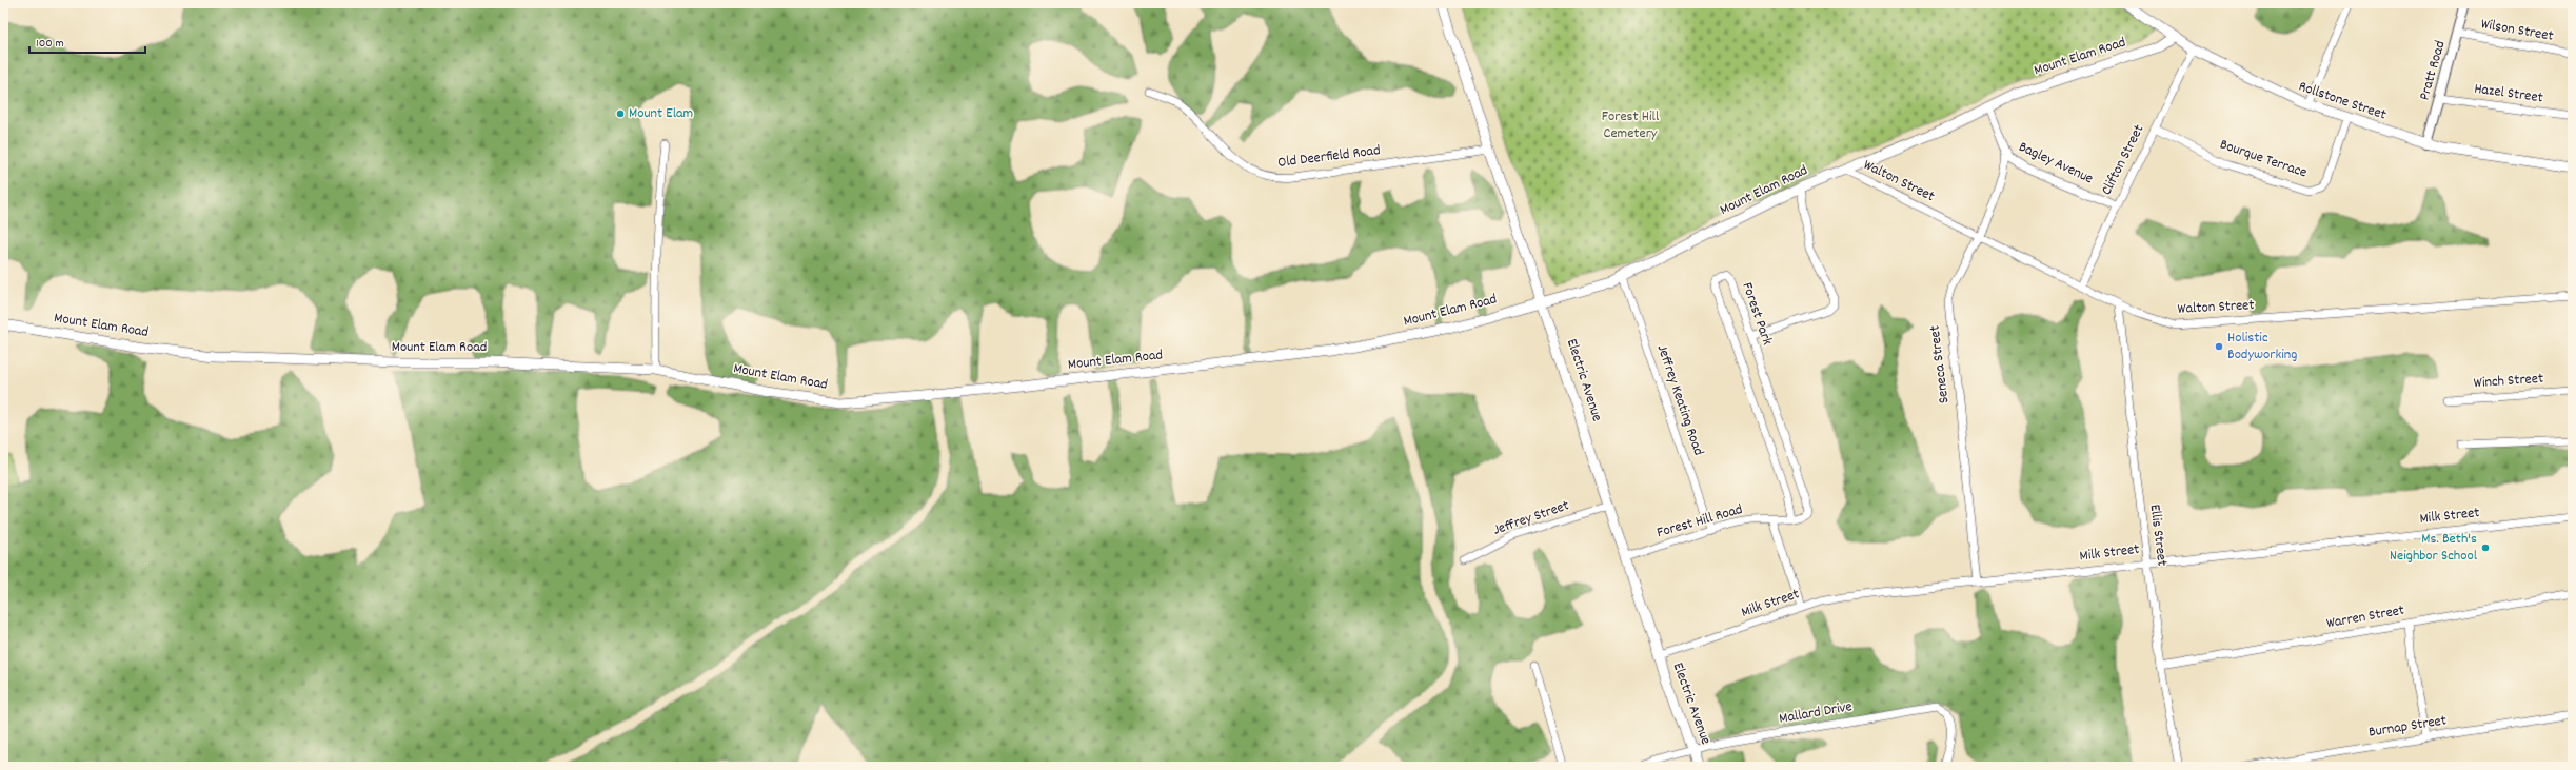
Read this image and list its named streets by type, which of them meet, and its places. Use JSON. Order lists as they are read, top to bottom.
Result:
{
  "streets": {
    "main road": ["Mount Elam Road", "Rollstone Street", "Electric Avenue"],
    "street": [
      "Wilson Street",
      "Pratt Road",
      "Hazel Street",
      "Old Deerfield Road",
      "Bourque Terrace",
      "Clifton Street",
      "Bagley Avenue",
      "Walton Street",
      "Forest Park",
      "Seneca Street",
      "Winch Street",
      "Jeffrey Keating Road",
      "Milk Street",
      "Jeffrey Street",
      "Forest Hill Road",
      "Ellis Street",
      "Warren Street",
      "Mallard Drive",
      "Burnap Street"
    ]
  },
  "crossings": [
    ["Wilson Street", "Pratt Road"],
    ["Mount Elam Road", "Rollstone Street"],
    ["Mount Elam Road", "Bagley Avenue"],
    ["Mount Elam Road", "Walton Street"],
    ["Mount Elam Road", "Electric Avenue"],
    ["Mount Elam Road", "Jeffrey Keating Road"],
    ["Pratt Road", "Hazel Street"],
    ["Pratt Road", "Rollstone Street"],
    ["Rollstone Street", "Bourque Terrace"],
    ["Rollstone Street", "Clifton Street"],
    ["Old Deerfield Road", "Electric Avenue"],
    ["Bourque Terrace", "Clifton Street"],
    ["Clifton Street", "Bagley Avenue"],
    ["Clifton Street", "Walton Street"],
    ["Bagley Avenue", "Seneca Street"],
    ["Walton Street", "Seneca Street"],
    ["Walton Street", "Ellis Street"],
    ["Forest Park", "Forest Hill Road"],
    ["Seneca Street", "Milk Street"],
    ["Electric Avenue", "Milk Street"],
    ["Electric Avenue", "Jeffrey Street"],
    ["Electric Avenue", "Forest Hill Road"],
    ["Electric Avenue", "Mallard Drive"],
    ["Jeffrey Keating Road", "Forest Hill Road"],
    ["Milk Street", "Ellis Street"],
    ["Ellis Street", "Warren Street"]
  ],
  "parks": ["Forest Hill Cemetery"],
  "places": ["Mount Elam", "Holistic Bodyworking", "Ms. Beth's Neighbor School"],
  "scale_bar": "100 m"
}
